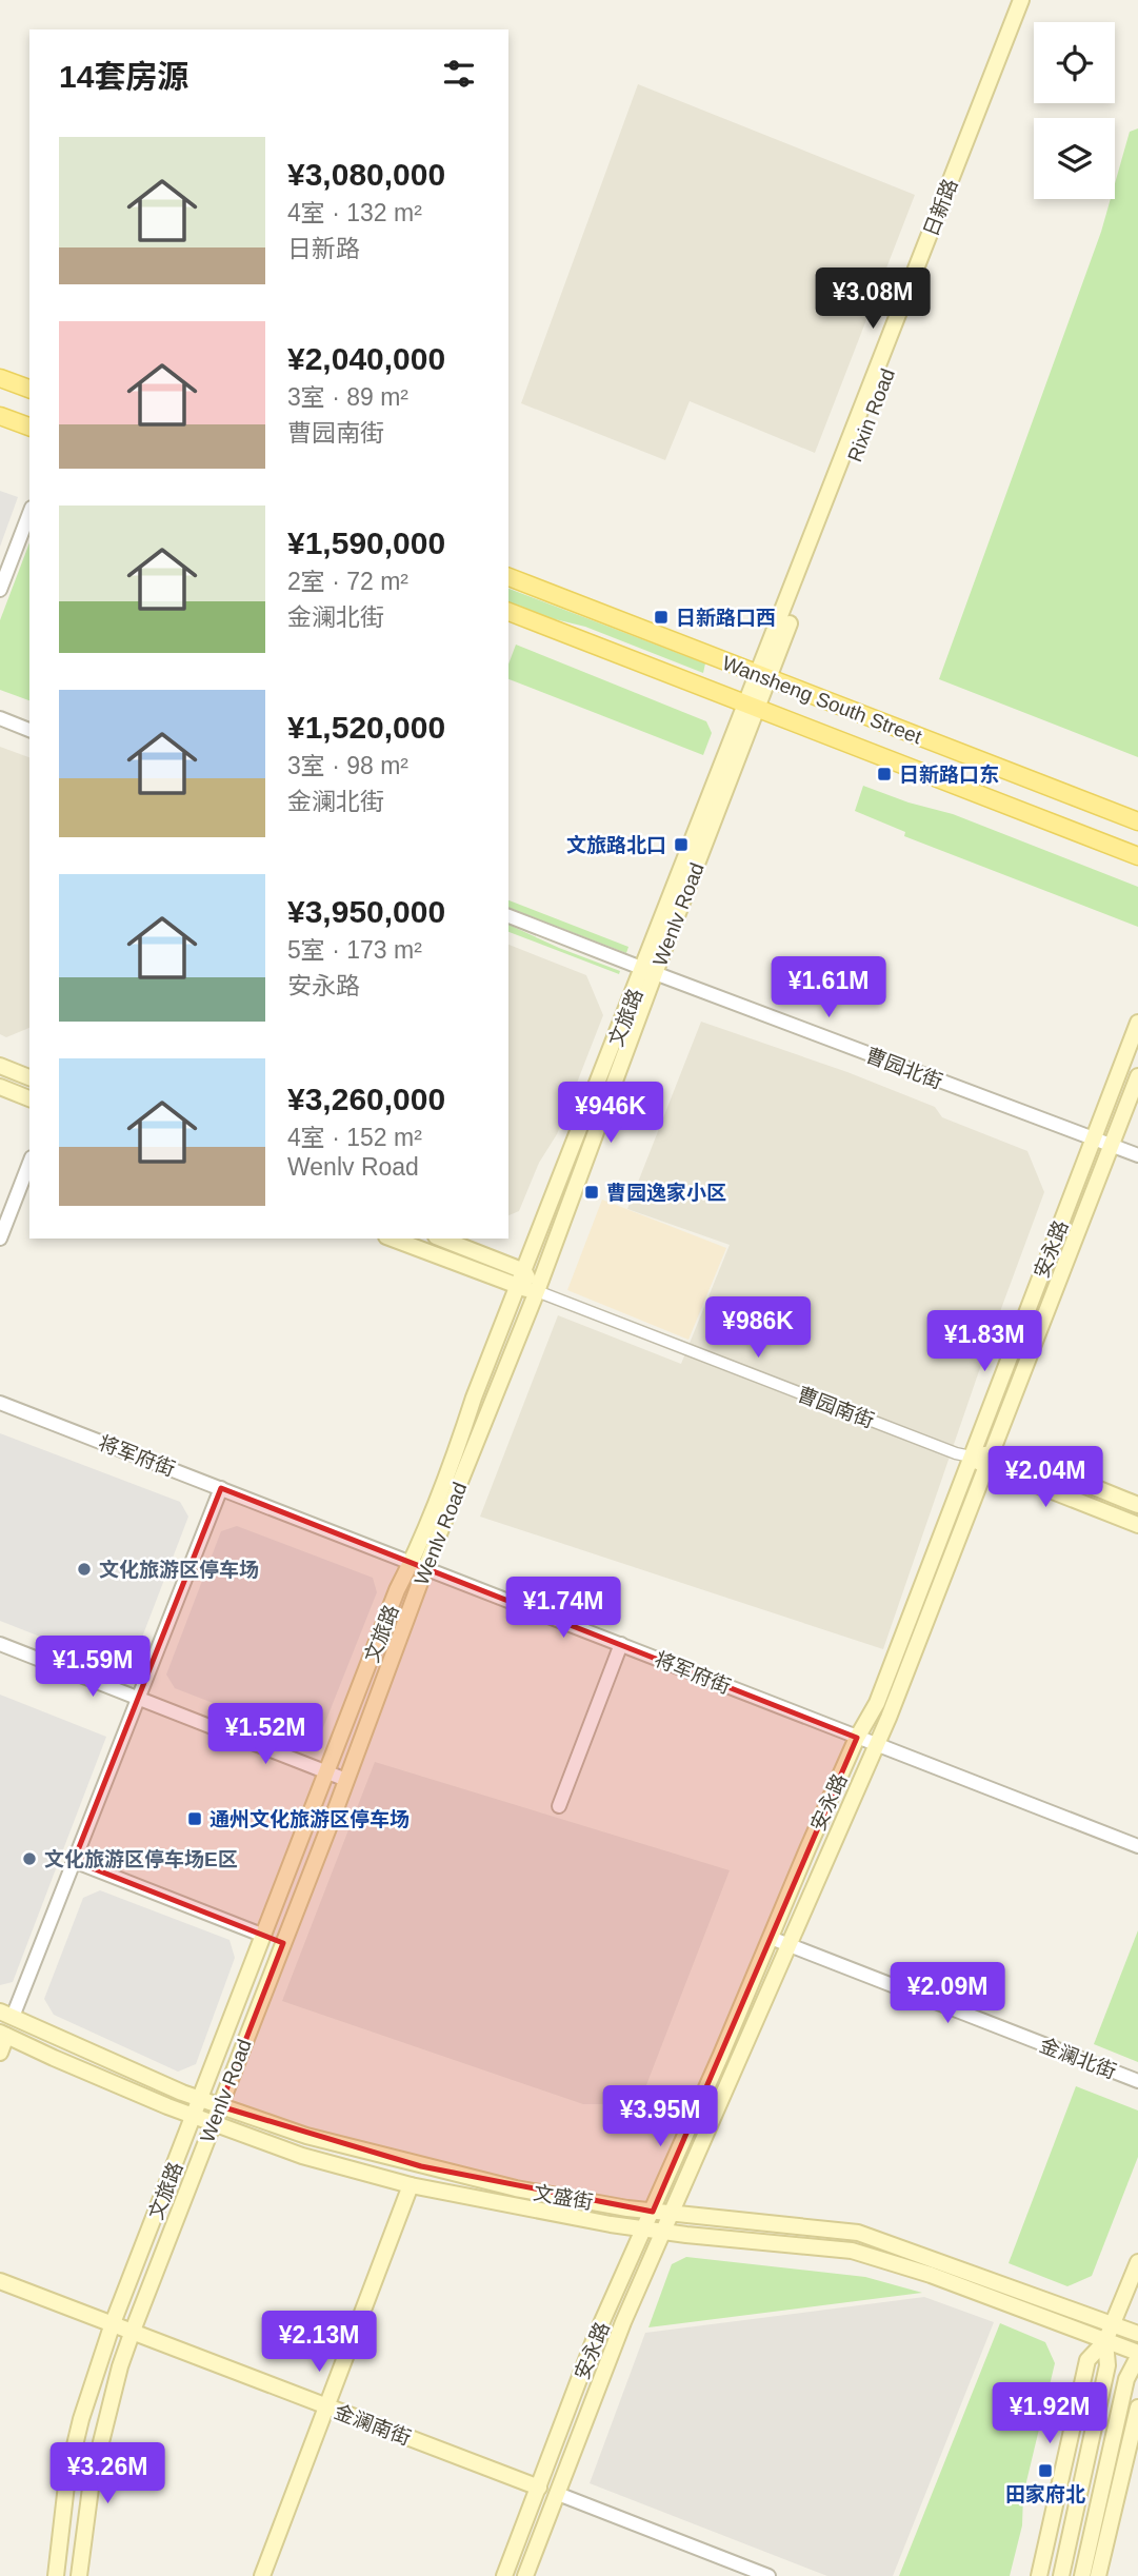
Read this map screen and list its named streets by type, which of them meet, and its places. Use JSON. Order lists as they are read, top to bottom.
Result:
{
  "streets": {
    "main road": [
      "日新路",
      "Rixin Road",
      "Wansheng South Street",
      "Wenlv Road",
      "文旅路",
      "安永路",
      "曹园南街",
      "文盛街",
      "金澜南街"
    ],
    "street": ["曹园北街", "将军府街", "金澜北街"]
  },
  "crossings": [
    ["日新路", "Rixin Road"],
    ["日新路", "Wansheng South Street"],
    ["Rixin Road", "Wansheng South Street"],
    ["Rixin Road", "Wenlv Road"],
    ["Wansheng South Street", "Wenlv Road"],
    ["Wenlv Road", "文旅路"],
    ["Wenlv Road", "曹园北街"],
    ["Wenlv Road", "曹园南街"],
    ["Wenlv Road", "将军府街"],
    ["Wenlv Road", "文盛街"],
    ["Wenlv Road", "金澜南街"],
    ["文旅路", "曹园北街"],
    ["文旅路", "曹园南街"],
    ["文旅路", "将军府街"],
    ["文旅路", "文盛街"],
    ["文旅路", "金澜南街"],
    ["曹园北街", "安永路"],
    ["安永路", "曹园南街"],
    ["安永路", "将军府街"],
    ["安永路", "金澜北街"],
    ["安永路", "文盛街"],
    ["安永路", "金澜南街"]
  ],
  "places": {
    "transit": [
      "日新路口西",
      "日新路口东",
      "文旅路北口",
      "曹园逸家小区",
      "通州文化旅游区停车场",
      "田家府北"
    ],
    "other": ["文化旅游区停车场", "文化旅游区停车场E区"]
  },
  "page": {
    "heading": "14套房源",
    "list": [
      {
        "name": "¥3,080,000",
        "note": "4室 · 132 m² · 日新路"
      },
      {
        "name": "¥2,040,000",
        "note": "3室 · 89 m² · 曹园南街"
      },
      {
        "name": "¥1,590,000",
        "note": "2室 · 72 m² · 金澜北街"
      },
      {
        "name": "¥1,520,000",
        "note": "3室 · 98 m² · 金澜北街"
      },
      {
        "name": "¥3,950,000",
        "note": "5室 · 173 m² · 安永路"
      },
      {
        "name": "¥3,260,000",
        "note": "4室 · 152 m² · Wenlv Road"
      }
    ],
    "price": [
      "¥3.08M",
      "¥1.61M",
      "¥946K",
      "¥986K",
      "¥1.83M",
      "¥2.04M",
      "¥1.74M",
      "¥1.59M",
      "¥1.52M",
      "¥2.09M",
      "¥3.95M",
      "¥2.13M",
      "¥1.92M",
      "¥3.26M"
    ]
  }
}
